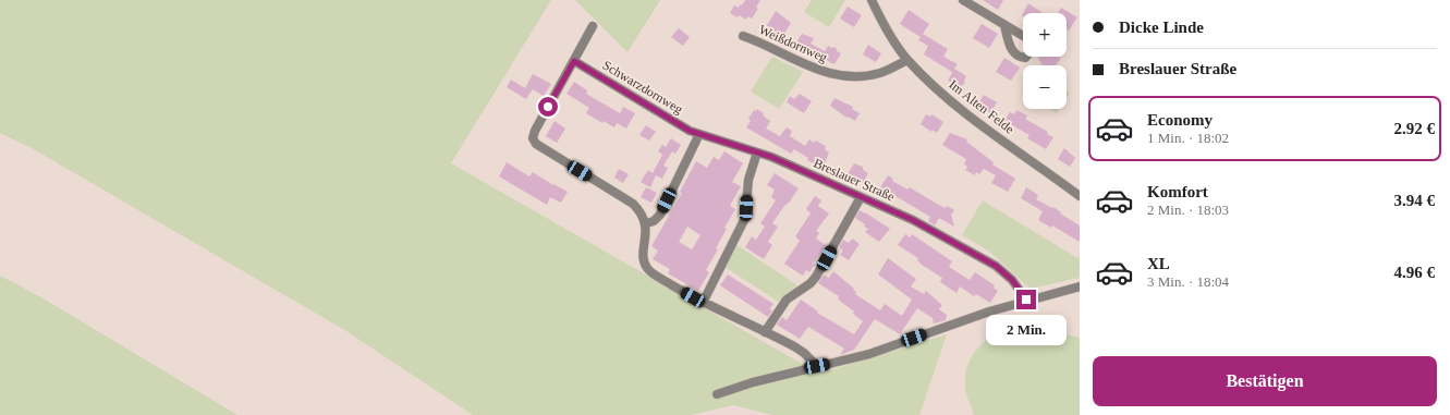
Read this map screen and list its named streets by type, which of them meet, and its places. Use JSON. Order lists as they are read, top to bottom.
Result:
{
  "streets": {
    "street": [
      "Weißdornweg",
      "Schwarzdornweg",
      "Im Alten Felde",
      "Breslauer Straße"
    ]
  },
  "crossings": [
    ["Weißdornweg", "Im Alten Felde"],
    ["Schwarzdornweg", "Breslauer Straße"]
  ],
  "page": {
    "banner": ["Dicke Linde", "Breslauer Straße"],
    "map_buttons": ["+", "−"],
    "list": [
      {
        "name": "Economy",
        "note": "1 Min. · 18:02",
        "value": "2.92 €"
      },
      {
        "name": "Komfort",
        "note": "2 Min. · 18:03",
        "value": "3.94 €"
      },
      {
        "name": "XL",
        "note": "3 Min. · 18:04",
        "value": "4.96 €"
      }
    ],
    "bubble": "2 Min.",
    "buttons": "Bestätigen"
  }
}
